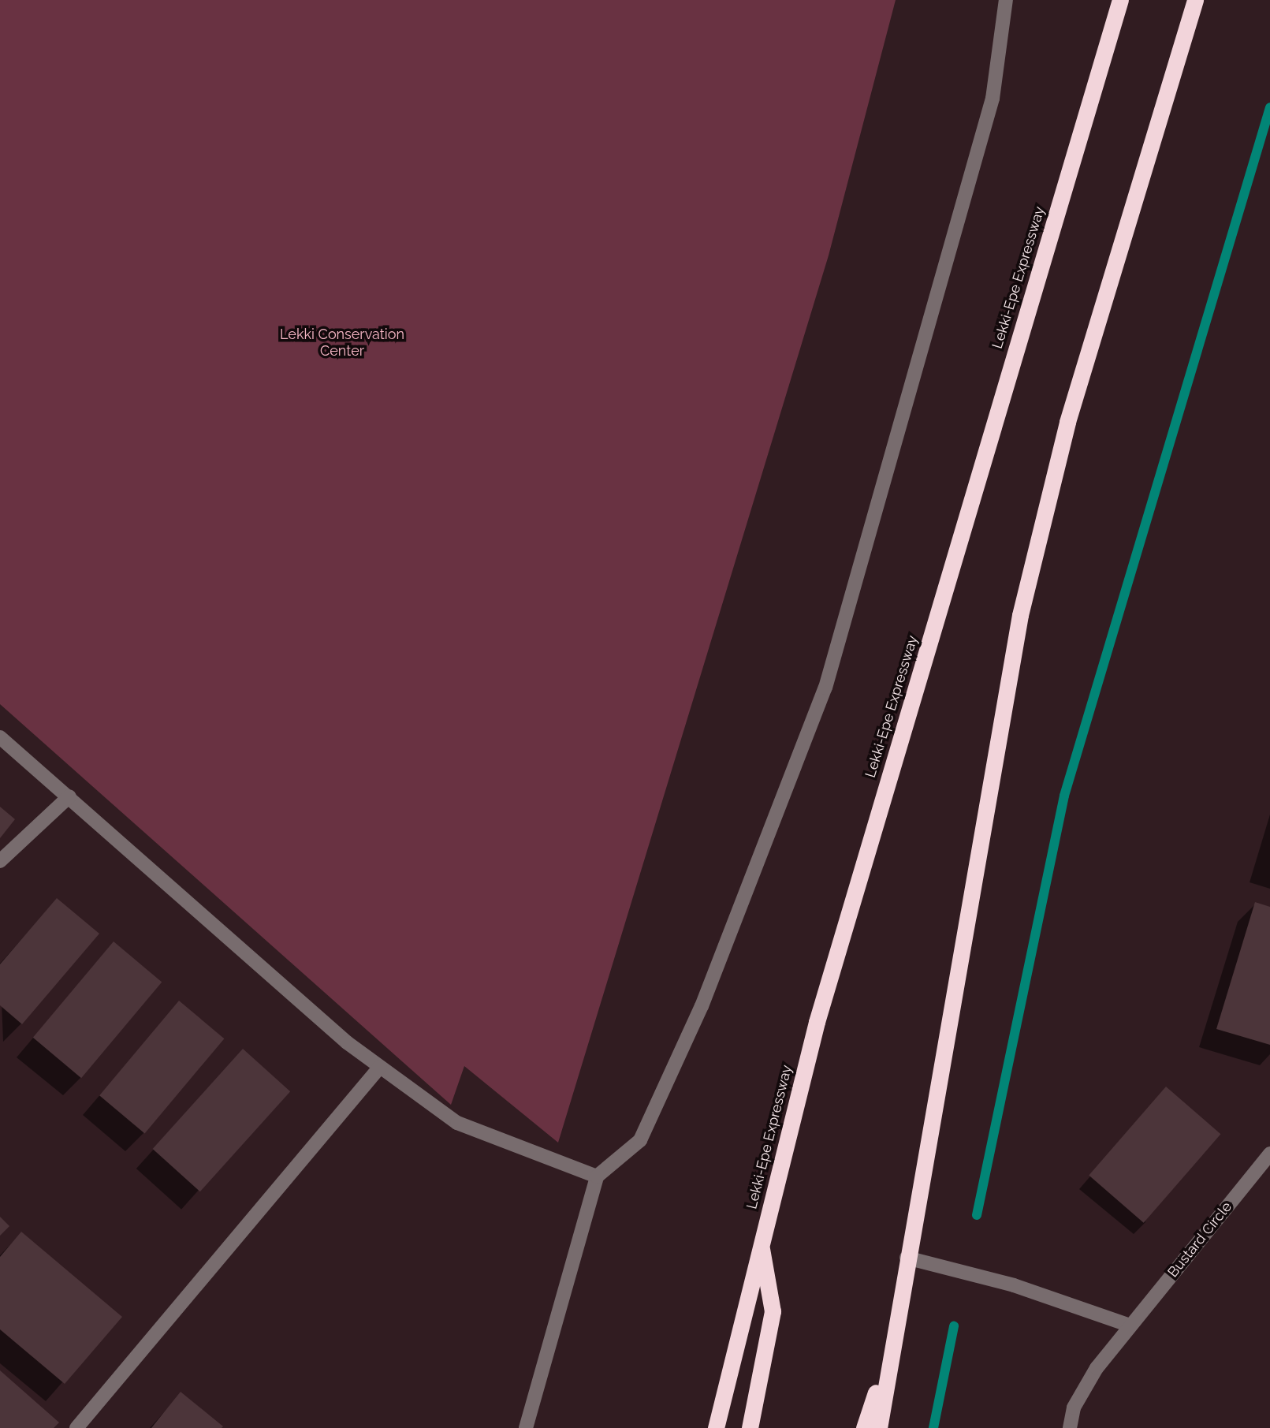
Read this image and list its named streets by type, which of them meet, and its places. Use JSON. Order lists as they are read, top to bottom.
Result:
{
  "streets": {
    "highway": ["Lekki-Epe Expressway"],
    "street": ["Bustard Circle"]
  },
  "parks": ["Lekki Conservation Center"]
}
